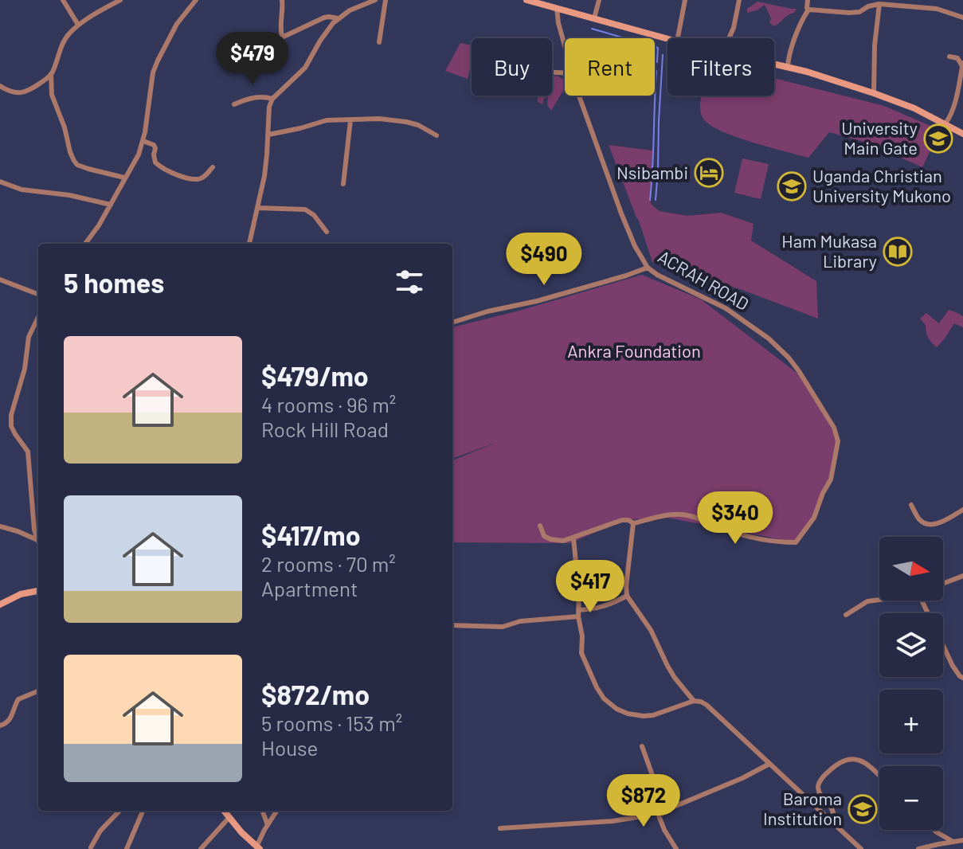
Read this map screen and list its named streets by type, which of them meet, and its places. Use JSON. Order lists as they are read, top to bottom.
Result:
{
  "streets": {
    "street": ["ACRAH ROAD"]
  },
  "parks": ["Ankra Foundation"],
  "places": {
    "school or university": ["University Main Gate", "Uganda Christian University Mukono", "Baroma Institution"],
    "hotel": ["Nsibambi"],
    "library": ["Ham Mukasa Library"]
  },
  "north": "right",
  "page": {
    "price": [
      "$479",
      "$490",
      "$340",
      "$417",
      "$872"
    ],
    "chip": ["Buy", "Rent", "Filters"],
    "heading": "5 homes",
    "list": [
      {
        "name": "$479/mo",
        "note": "4 rooms · 96 m² · Rock Hill Road"
      },
      {
        "name": "$417/mo",
        "note": "2 rooms · 70 m² · Apartment"
      },
      {
        "name": "$872/mo",
        "note": "5 rooms · 153 m² · House"
      }
    ],
    "map_buttons": ["+", "−"]
  }
}
